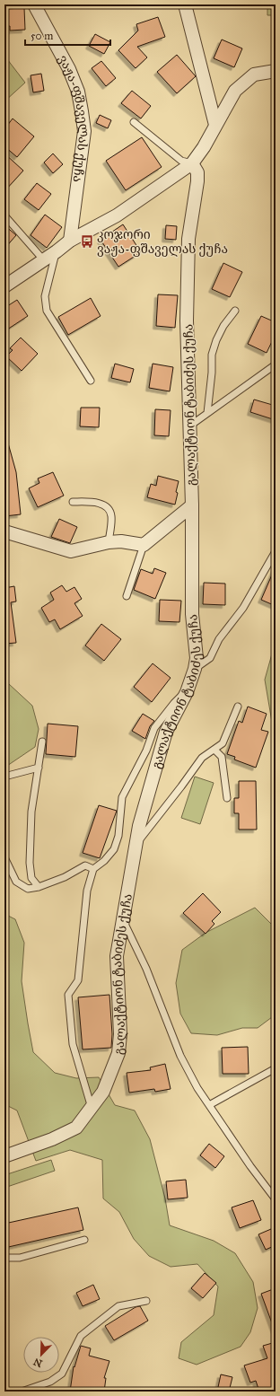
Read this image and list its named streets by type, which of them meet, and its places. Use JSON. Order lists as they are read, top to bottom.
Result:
{
  "streets": {
    "street": ["ვაჟა-ფშაველას ქუჩა", "გალაქტიონ ტაბიძეს ქუჩა"]
  },
  "places": {
    "bus stop": ["კოჯორი ვაჟა-ფშაველას ქუჩა"]
  },
  "scale_bar": "50 m",
  "north": "bottom left"
}
